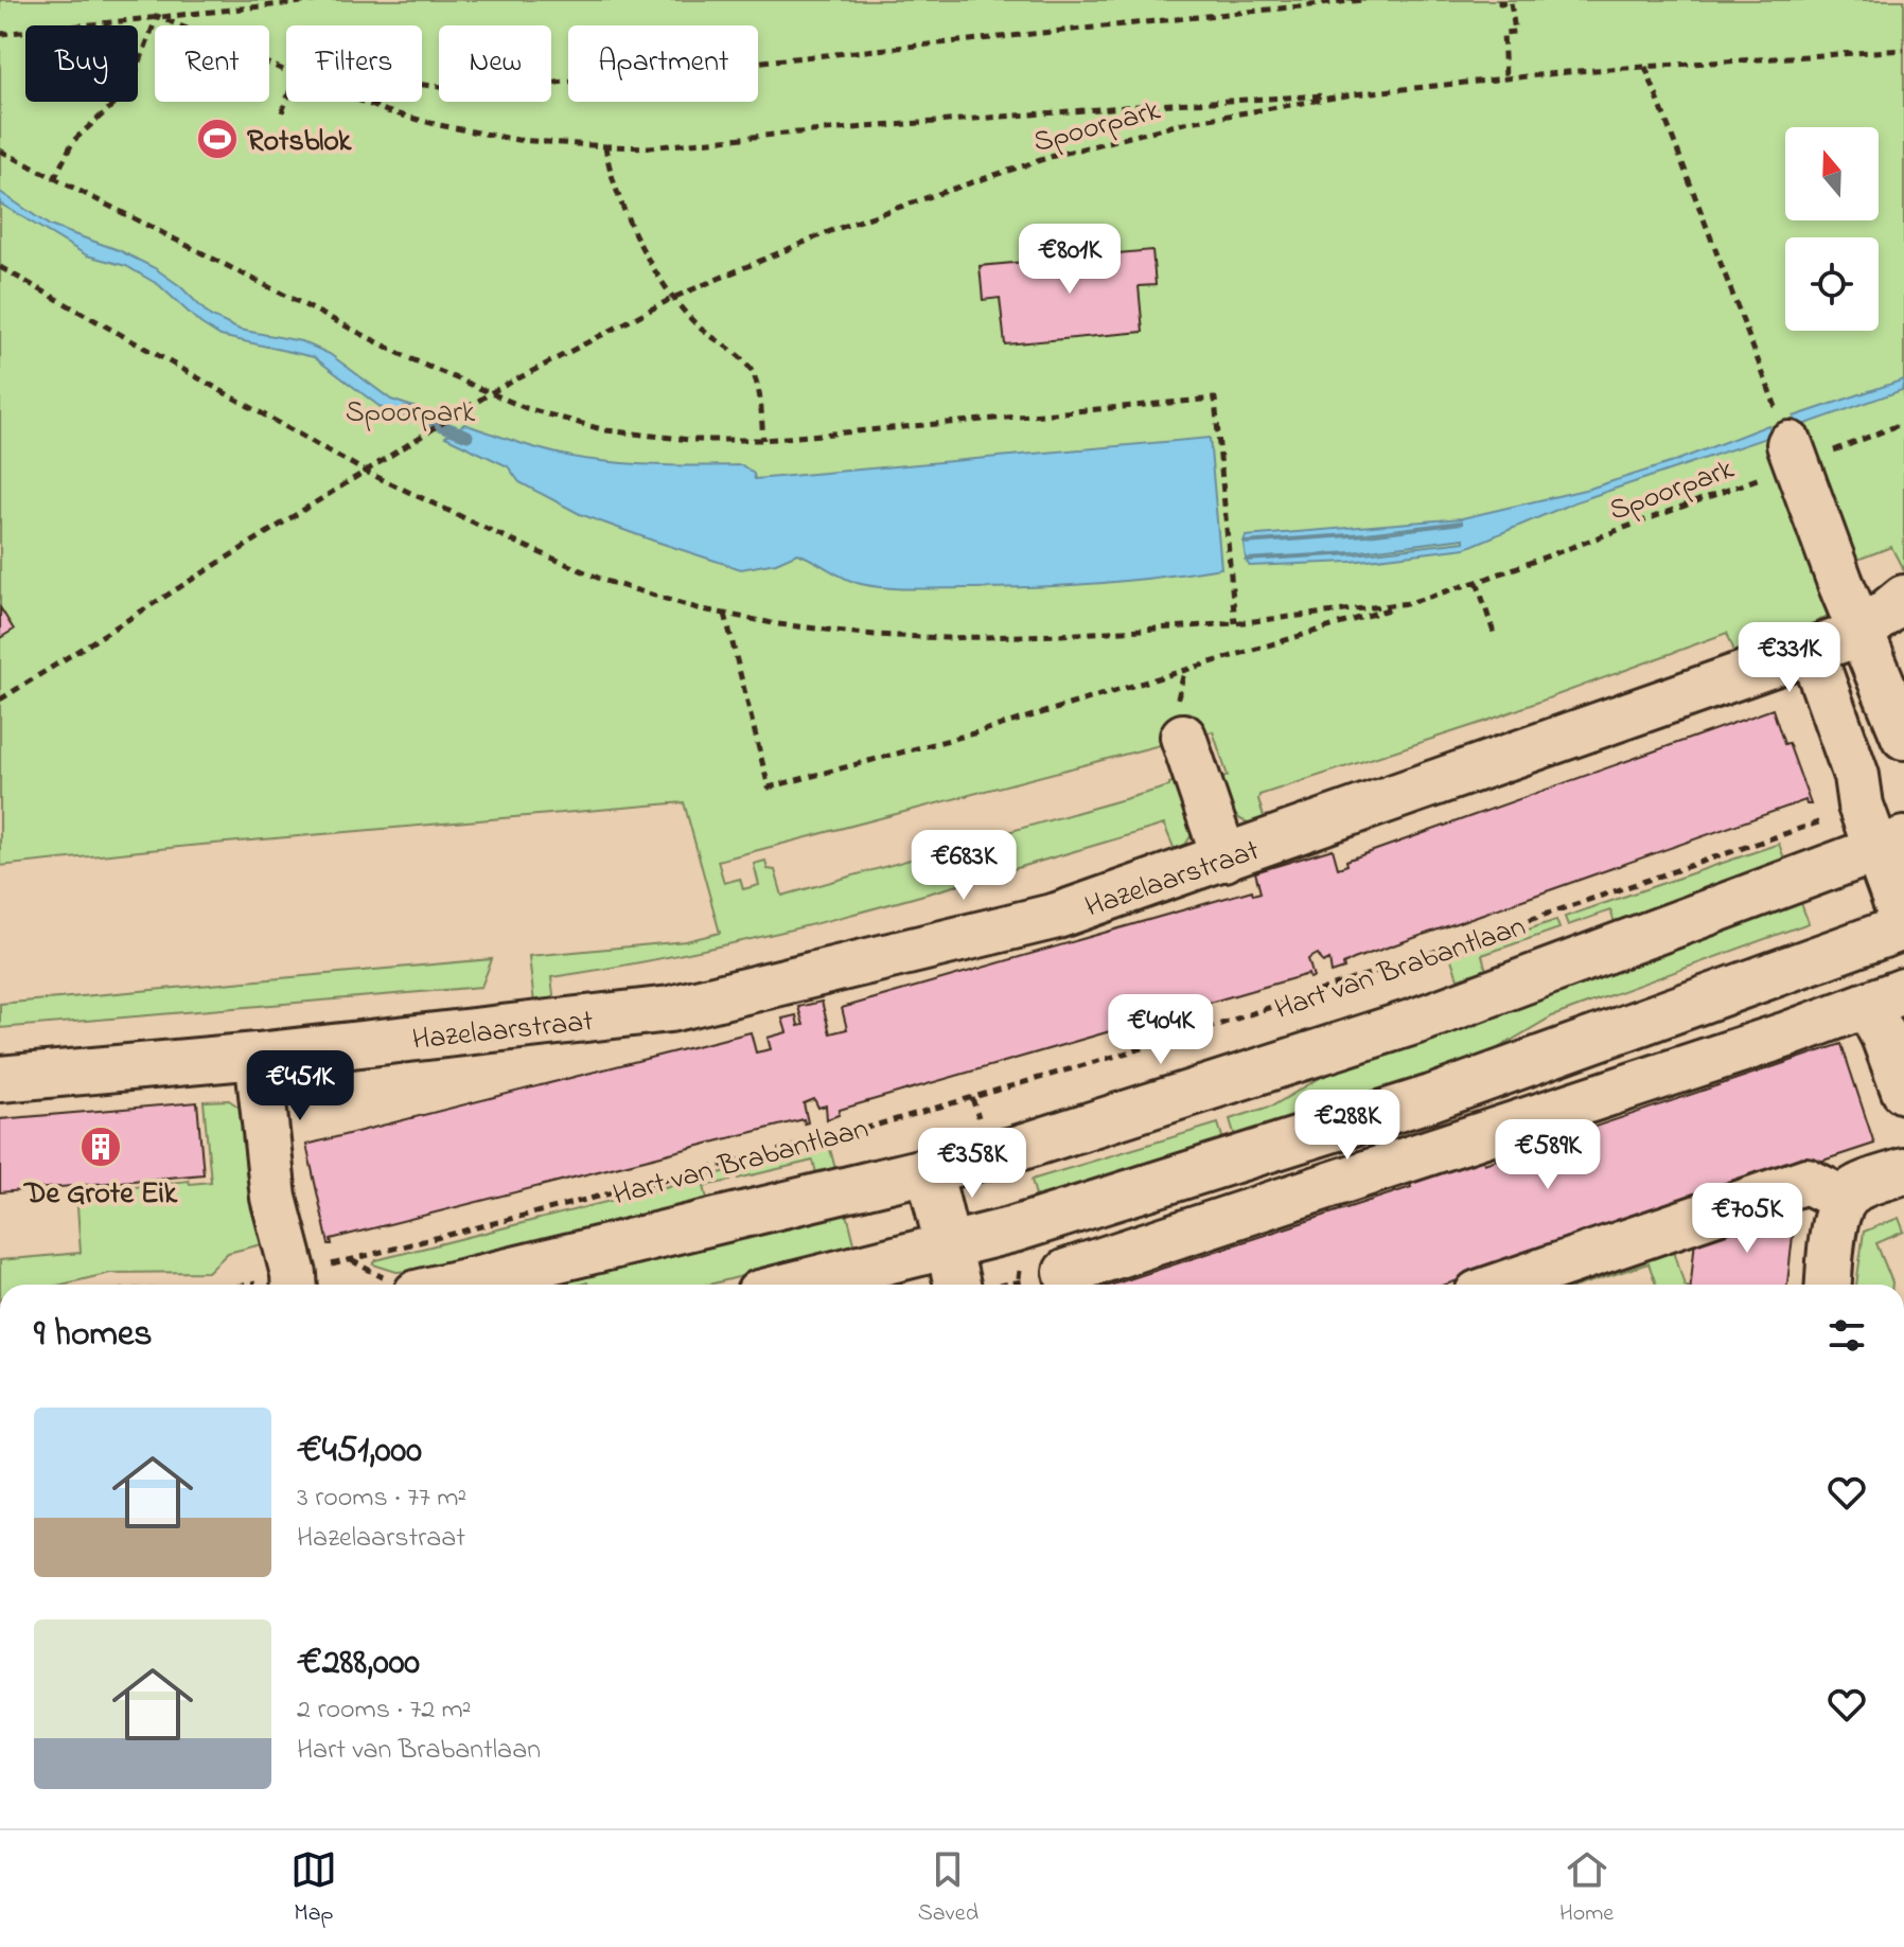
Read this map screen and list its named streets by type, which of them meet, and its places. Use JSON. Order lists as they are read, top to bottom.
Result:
{
  "streets": {
    "street": ["Hazelaarstraat", "Hart van Brabantlaan"],
    "path": ["Spoorpark"]
  },
  "parks": ["Spoorpark"],
  "places": {
    "sports": ["Rotsblok"],
    "building": ["De Grote Eik"]
  },
  "north": "top",
  "page": {
    "chip": [
      "Buy",
      "Rent",
      "Filters",
      "New",
      "Apartment"
    ],
    "price": [
      "€801K",
      "€331K",
      "€683K",
      "€404K",
      "€451K",
      "€288K",
      "€589K",
      "€358K",
      "€705K"
    ],
    "heading": "9 homes",
    "list": [
      {
        "name": "€451,000",
        "note": "3 rooms · 77 m² · Hazelaarstraat"
      },
      {
        "name": "€288,000",
        "note": "2 rooms · 72 m² · Hart van Brabantlaan"
      }
    ],
    "tabs": ["Map", "Saved", "Home"]
  }
}
